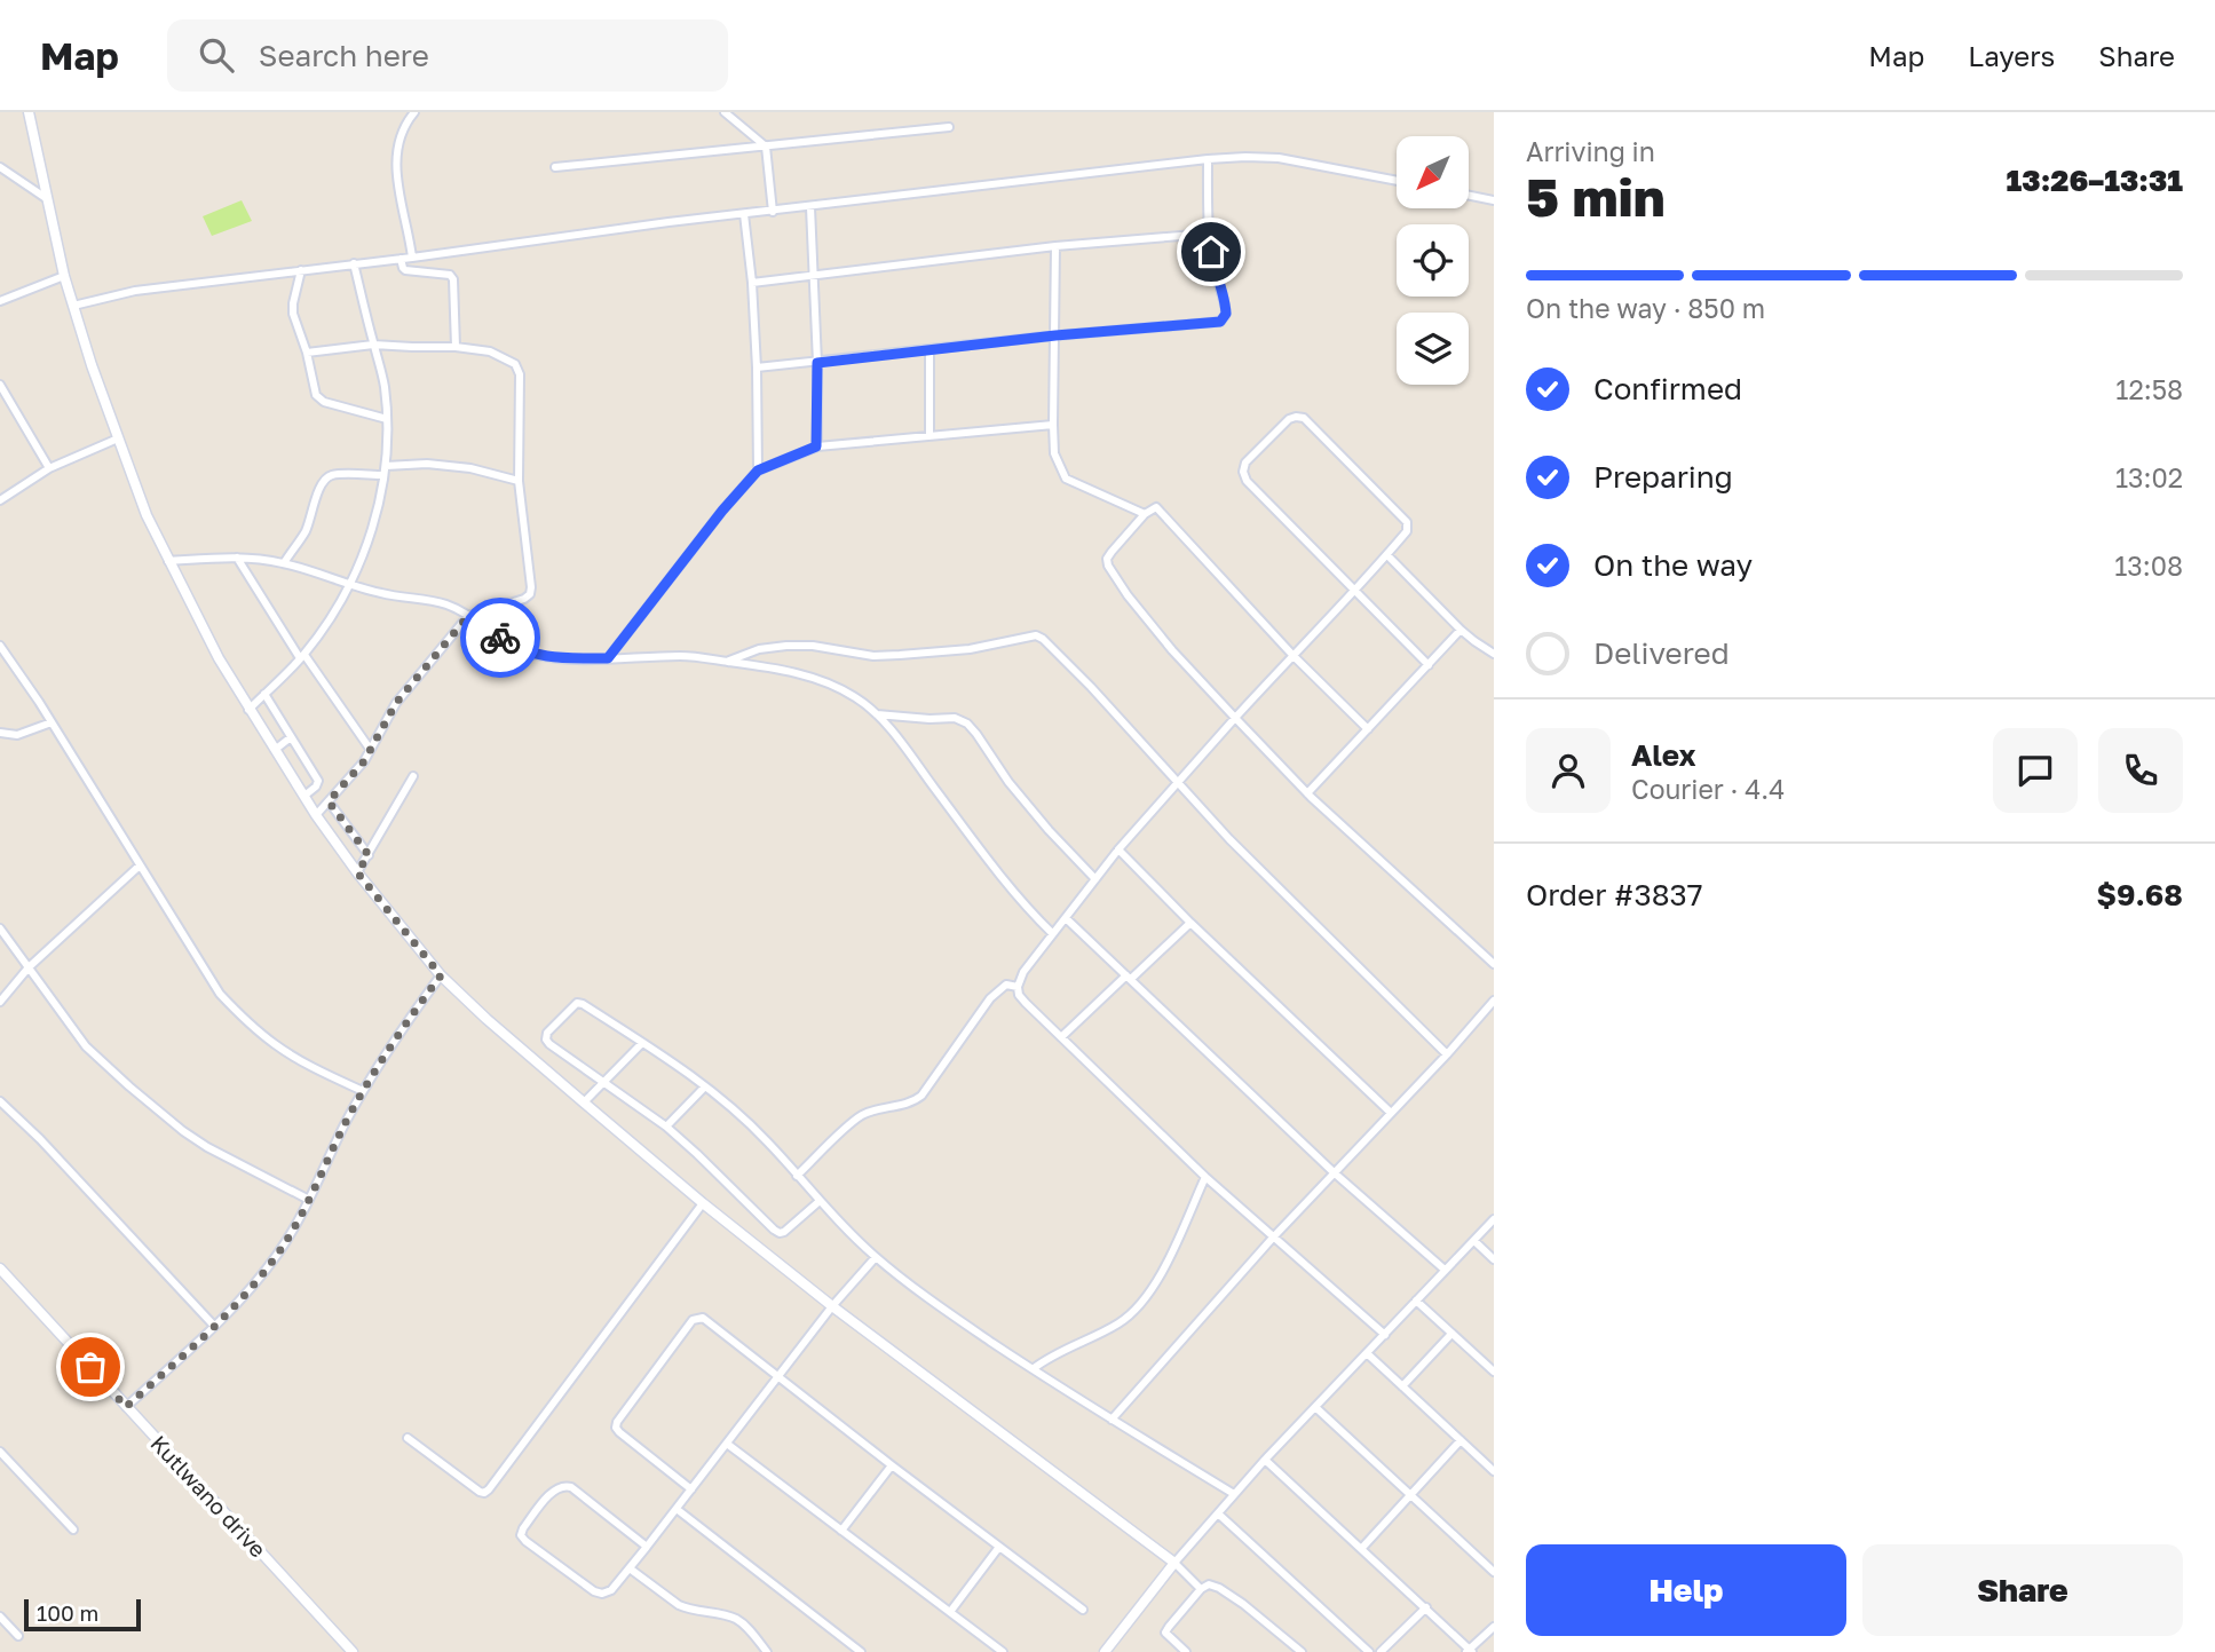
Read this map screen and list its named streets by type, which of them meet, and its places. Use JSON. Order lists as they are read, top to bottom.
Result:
{
  "streets": {
    "street": ["Kutlwano drive"]
  },
  "scale_bar": "100 m",
  "north": "bottom left",
  "page": {
    "header": "Map",
    "search": "Search here",
    "nav": ["Map", "Layers", "Share"],
    "heading": ["5 min", "Arriving in", "13:26–13:31"],
    "panel": [
      "Alex",
      "Courier · 4.4",
      "Order #3837",
      "$9.68"
    ],
    "bar": "On the way · 850 m",
    "list": [
      ["Confirmed", "12:58"],
      ["Preparing", "13:02"],
      ["On the way", "13:08"],
      "Delivered"
    ],
    "buttons": ["Help", "Share"],
    "scale": "100 m"
  }
}
